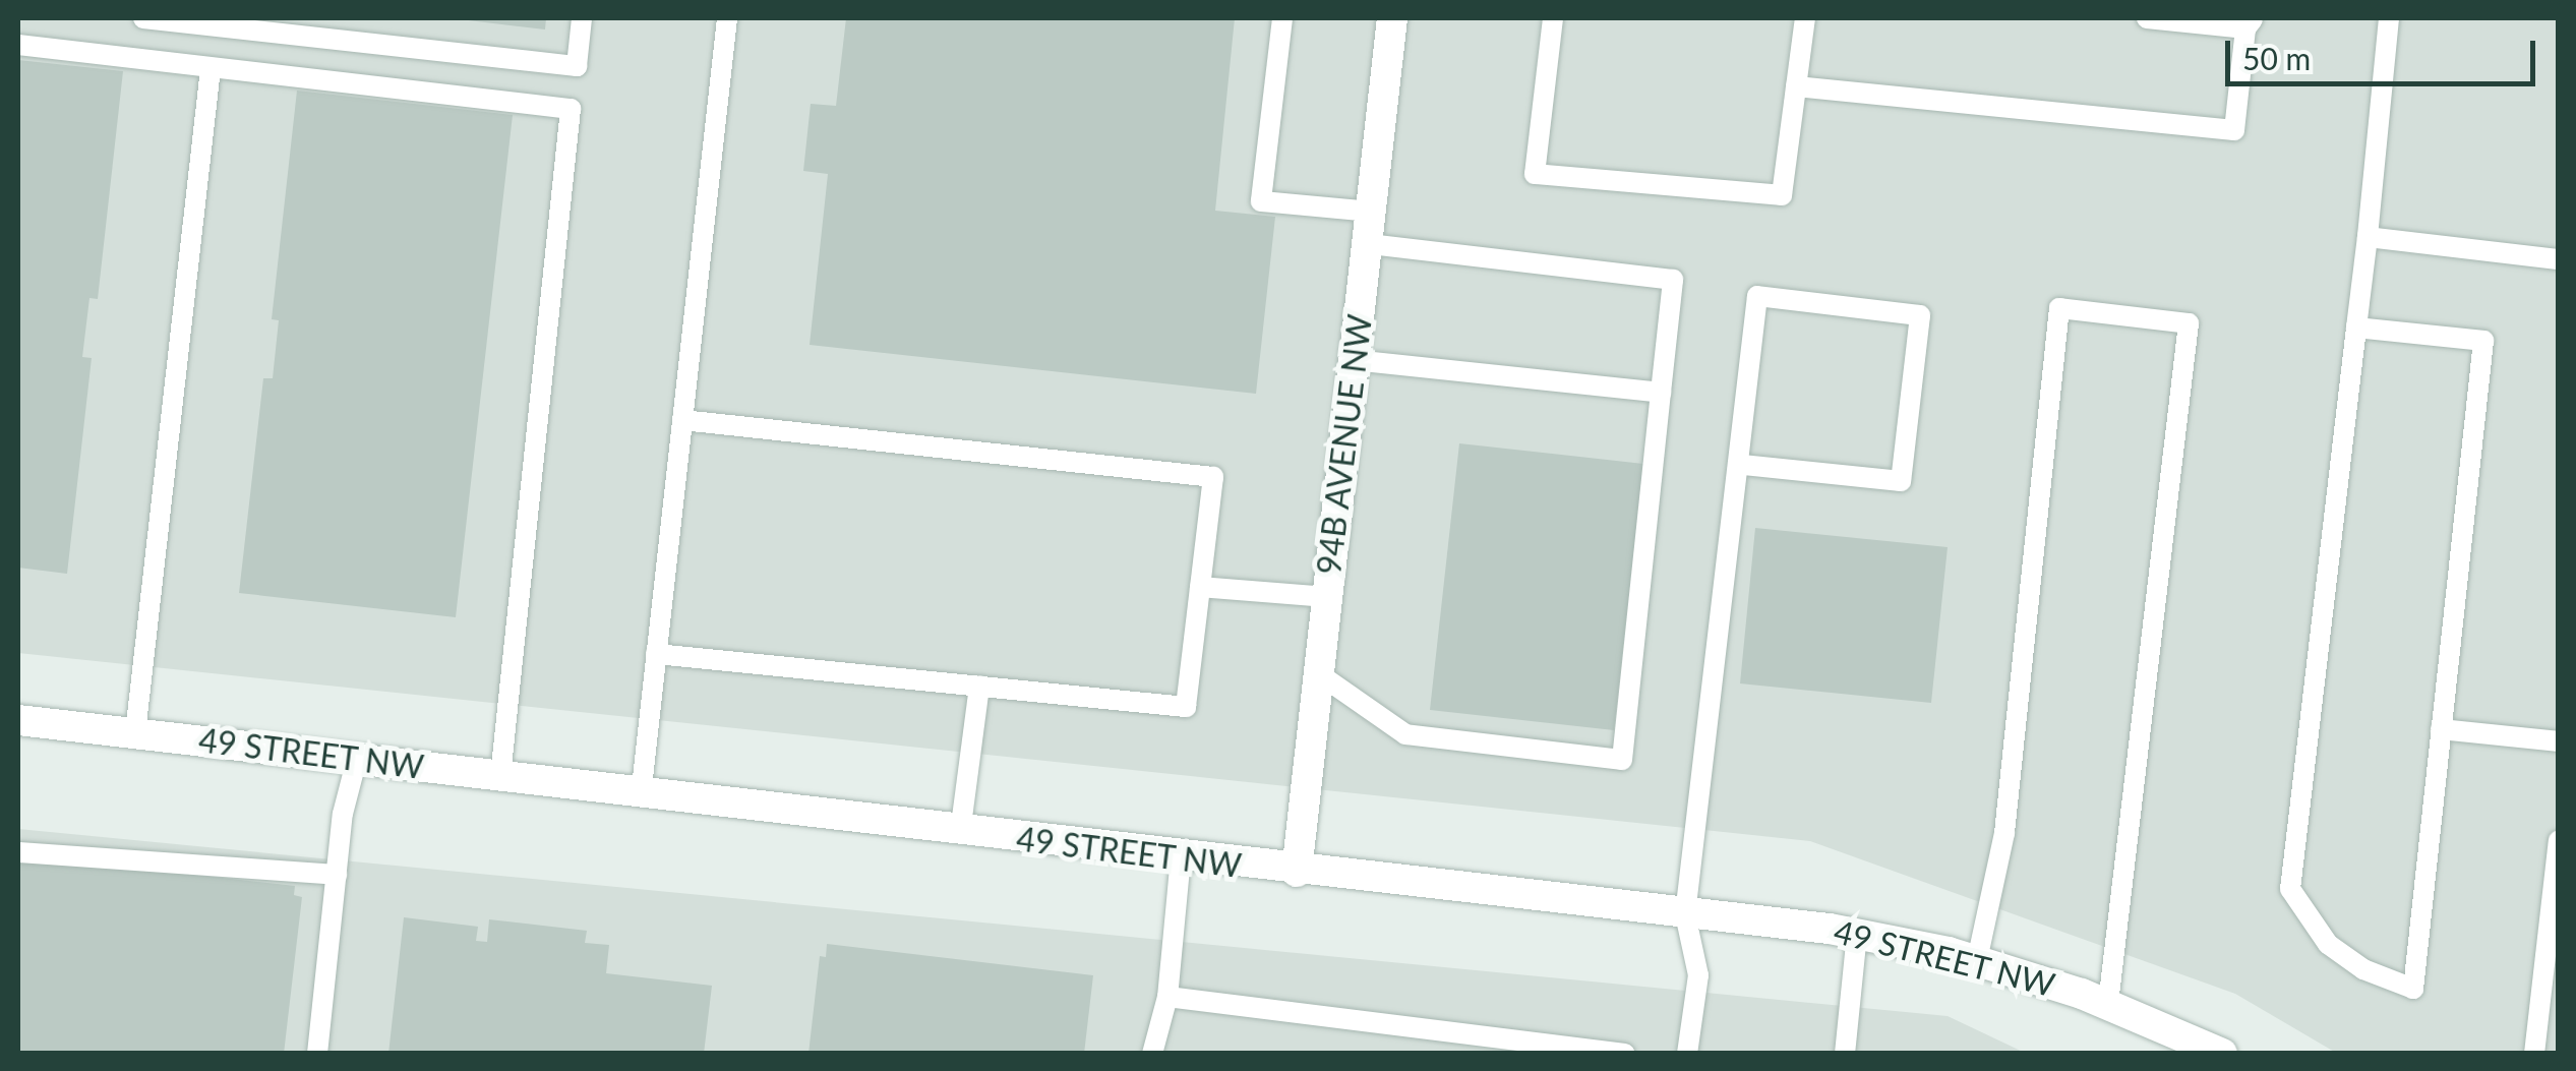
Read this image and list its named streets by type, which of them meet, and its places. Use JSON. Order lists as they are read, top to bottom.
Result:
{
  "streets": {
    "street": ["94B AVENUE NW", "49 STREET NW"]
  },
  "crossings": [
    ["94B AVENUE NW", "49 STREET NW"]
  ],
  "scale_bar": "50 m"
}
